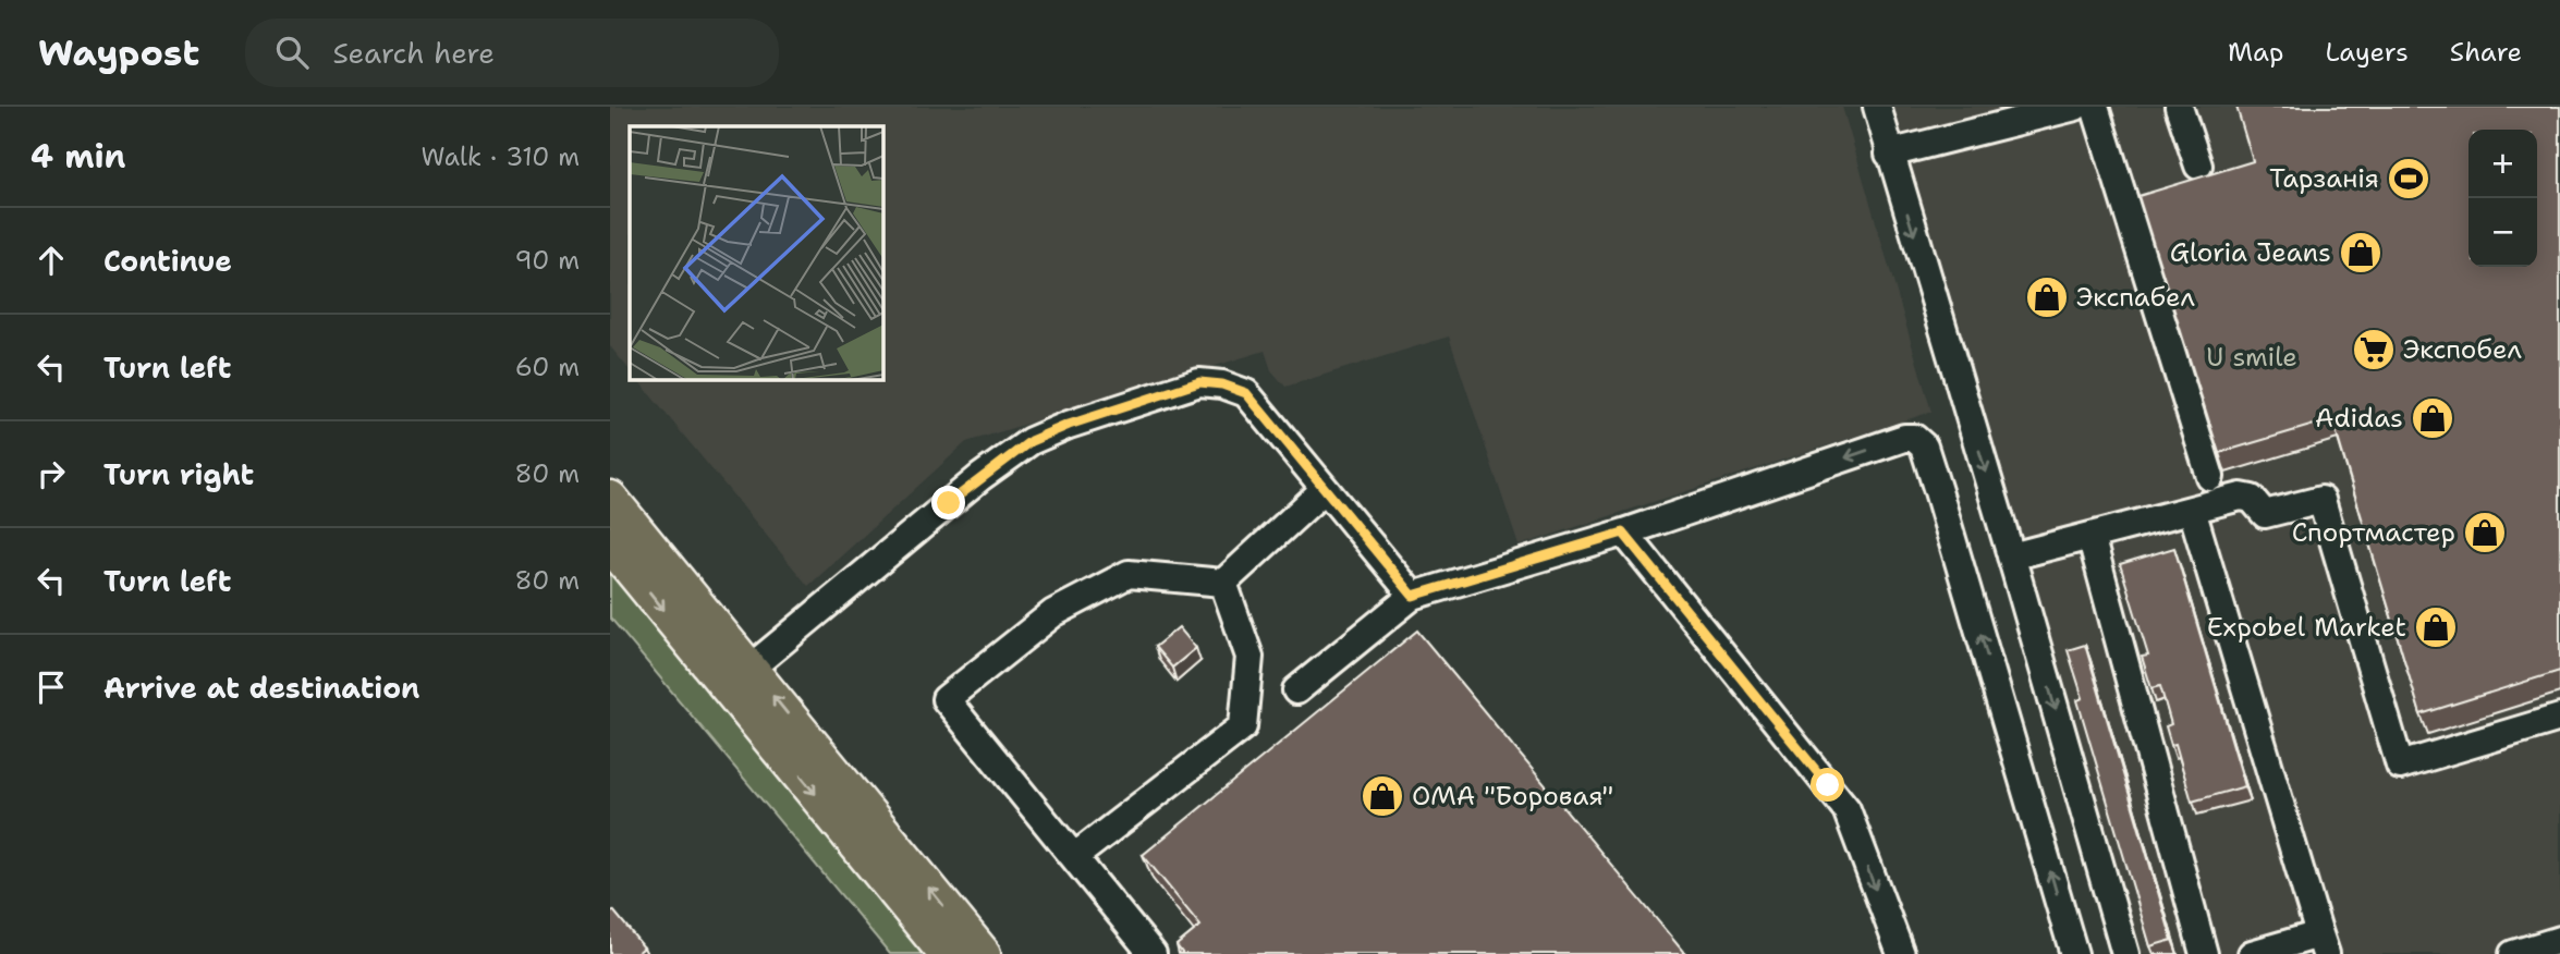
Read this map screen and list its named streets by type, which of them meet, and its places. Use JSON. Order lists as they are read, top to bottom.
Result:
{
  "parks": ["U smile"],
  "places": {
    "sports": ["Тарзанія"],
    "shop": [
      "Gloria Jeans",
      "Экспабел",
      "Adidas",
      "Спортмастер",
      "Expobel Market",
      "ОМА \"Боровая\""
    ],
    "supermarket": ["Экспобел"]
  },
  "page": {
    "header": "Waypost",
    "search": "Search here",
    "nav": ["Map", "Layers", "Share"],
    "heading": ["4 min", "Walk · 310 m"],
    "map_buttons": ["+", "−"],
    "list": [
      ["Continue", "90 m"],
      ["Turn left", "60 m"],
      ["Turn right", "80 m"],
      ["Turn left", "80 m"],
      "Arrive at destination"
    ]
  }
}
